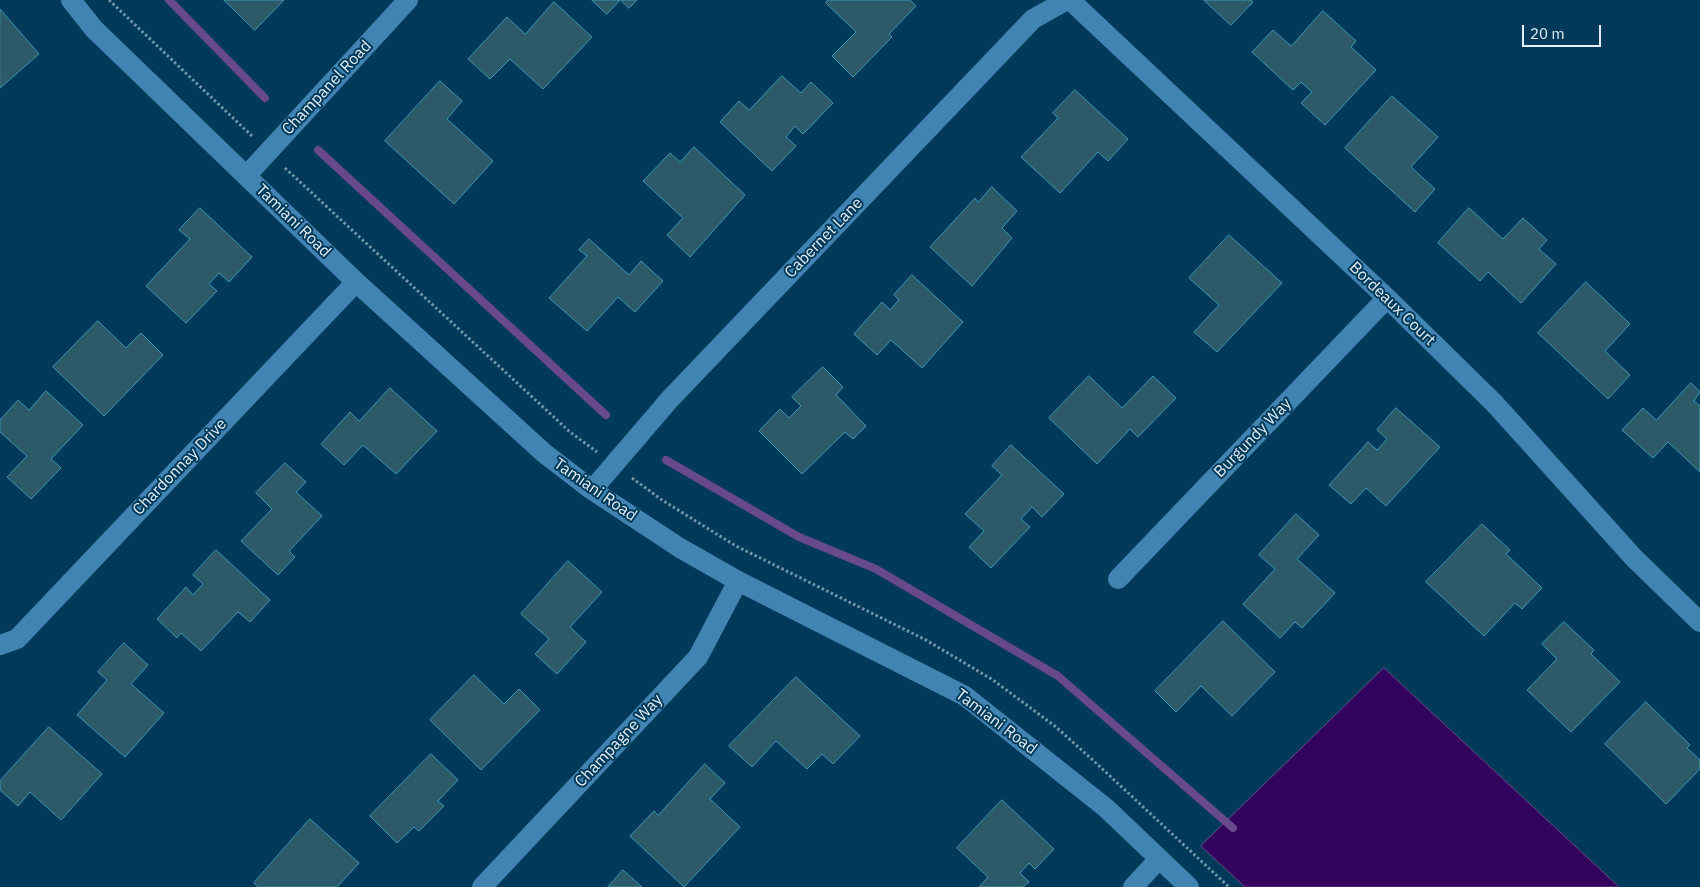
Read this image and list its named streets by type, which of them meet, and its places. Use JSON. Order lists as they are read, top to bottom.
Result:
{
  "streets": {
    "street": [
      "Champanel Road",
      "Tamiani Road",
      "Cabernet Lane",
      "Bordeaux Court",
      "Burgundy Way",
      "Chardonnay Drive",
      "Champagne Way"
    ]
  },
  "crossings": [
    ["Champanel Road", "Tamiani Road"],
    ["Tamiani Road", "Cabernet Lane"],
    ["Tamiani Road", "Chardonnay Drive"],
    ["Tamiani Road", "Champagne Way"],
    ["Cabernet Lane", "Bordeaux Court"],
    ["Bordeaux Court", "Burgundy Way"]
  ],
  "scale_bar": "20 m"
}
